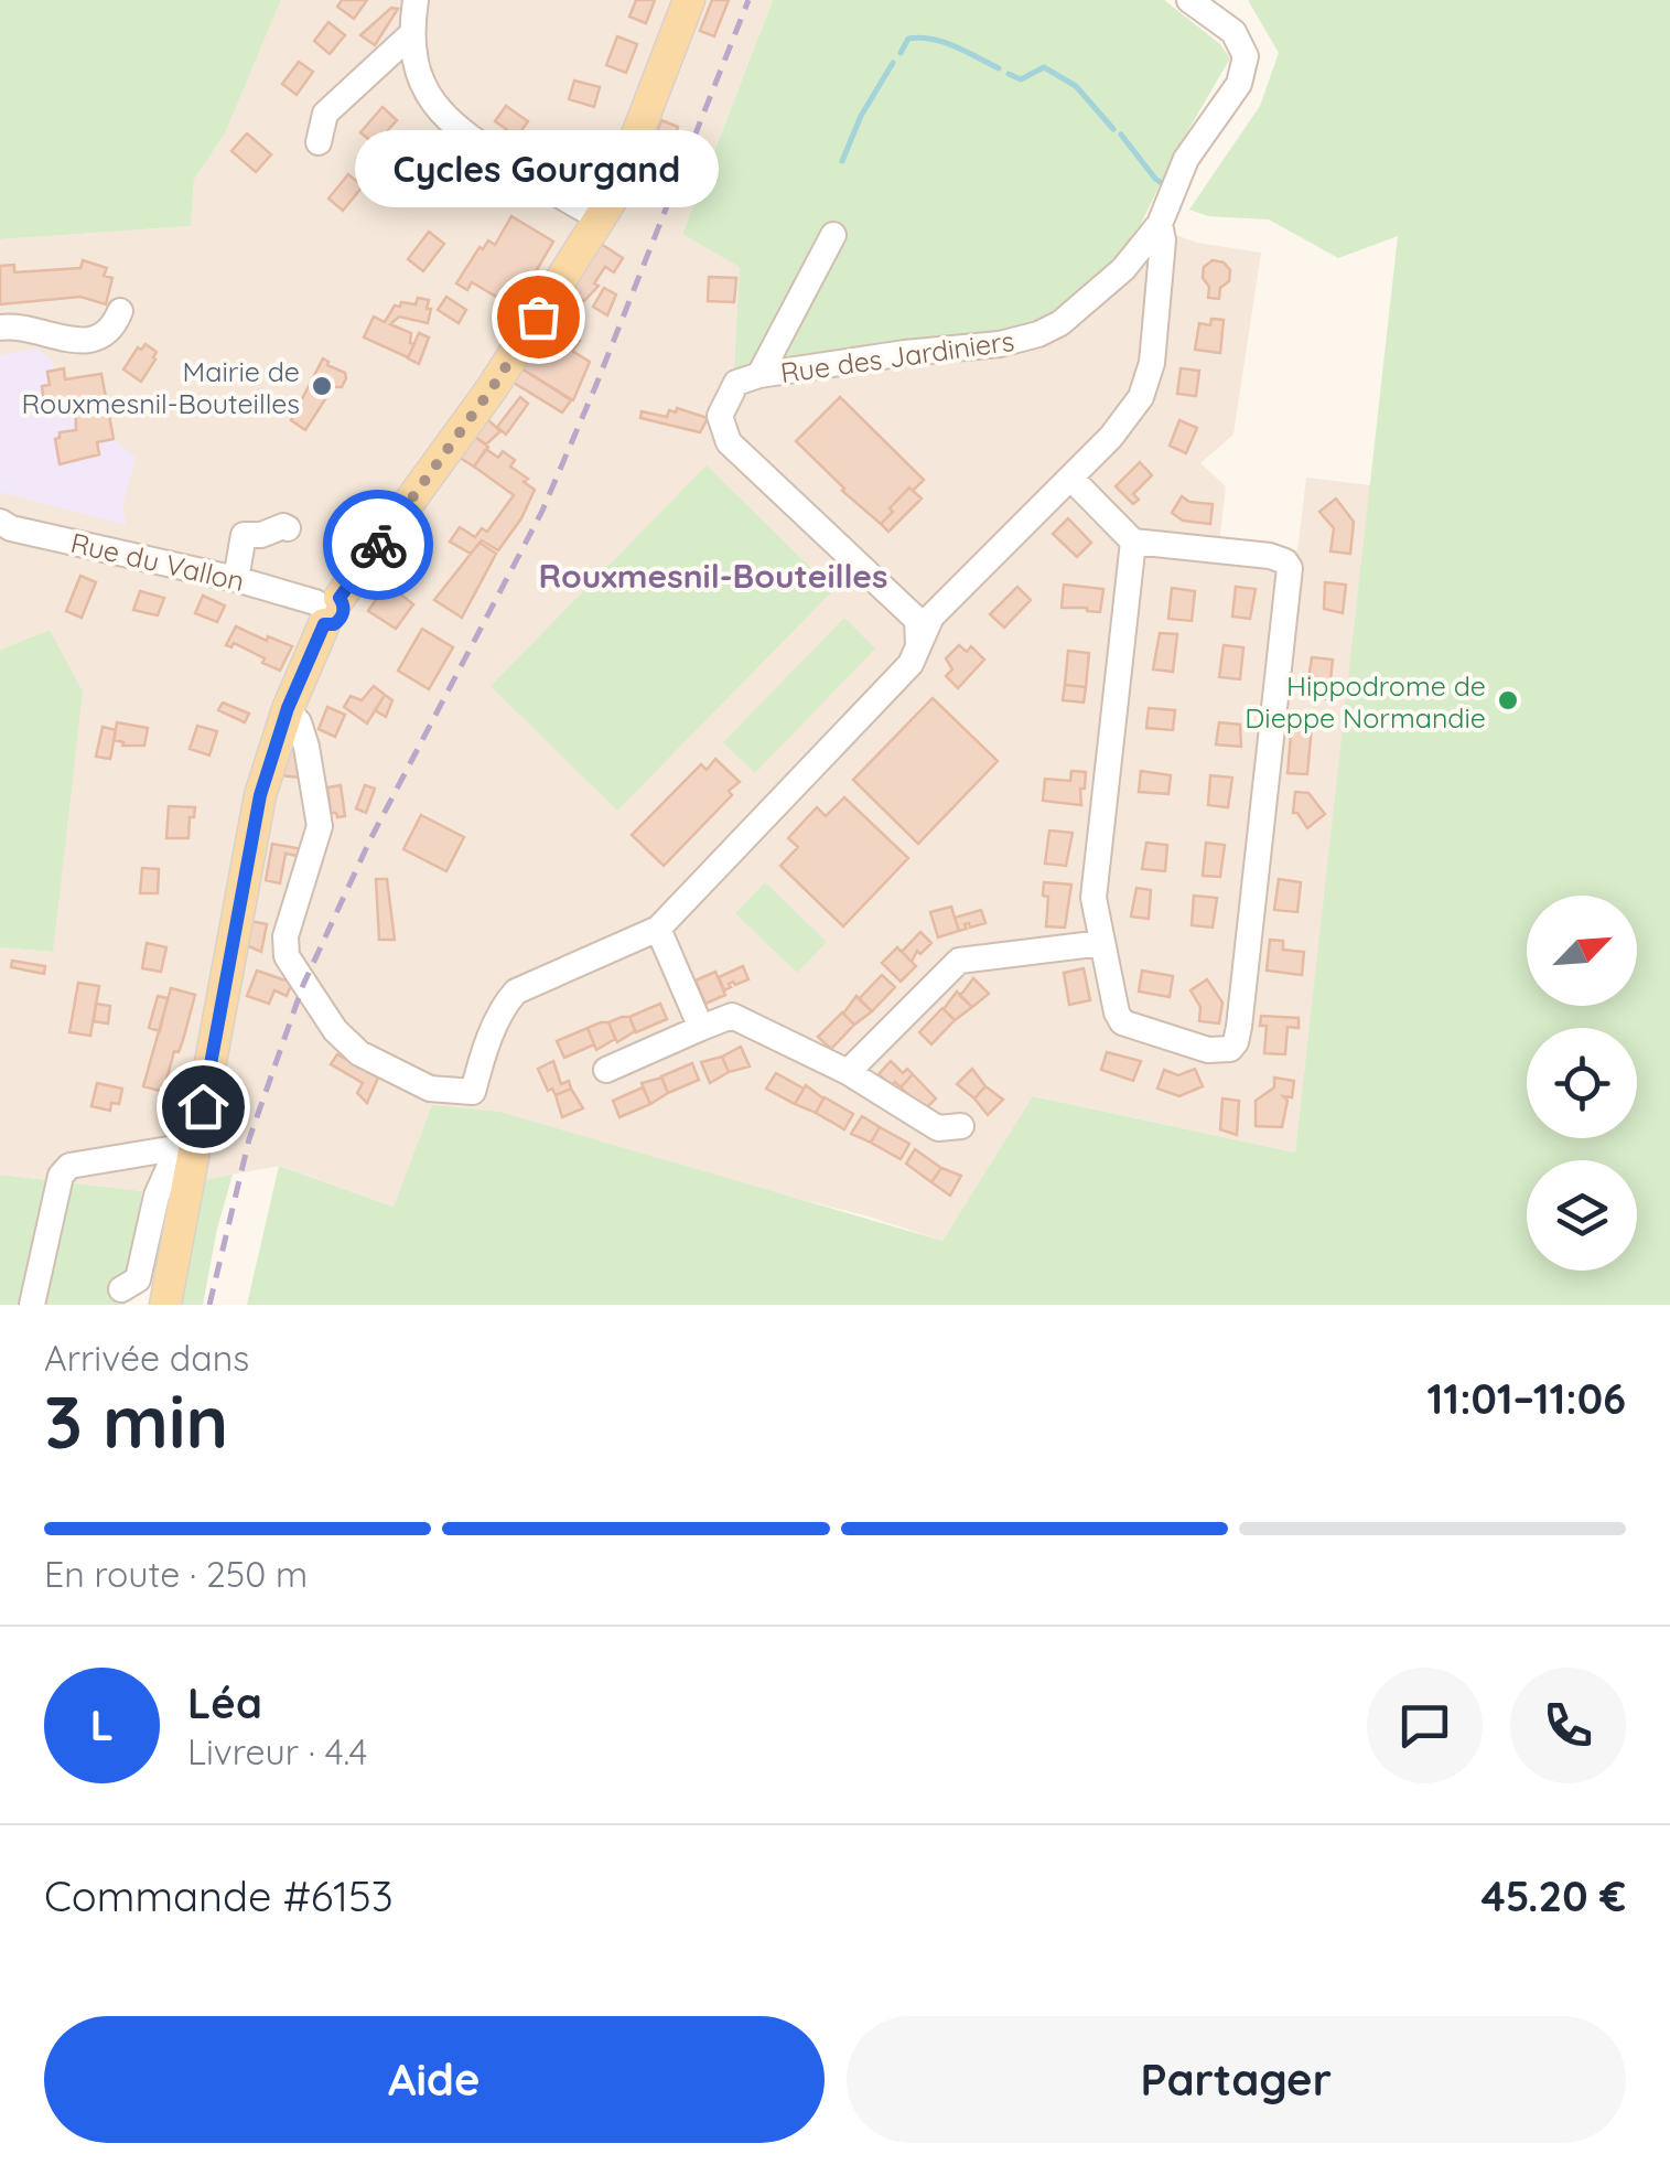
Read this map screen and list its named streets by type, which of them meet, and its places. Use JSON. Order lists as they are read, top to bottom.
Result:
{
  "streets": {
    "street": ["Rue des Jardiniers", "Rue du Vallon"]
  },
  "districts": ["Rouxmesnil-Bouteilles"],
  "places": ["Cycles Gourgand", "Mairie de Rouxmesnil-Bouteilles", "Hippodrome de Dieppe Normandie"],
  "north": "top right",
  "page": {
    "bubble": "Cycles Gourgand",
    "heading": ["3 min", "Arrivée dans", "11:01–11:06"],
    "panel": [
      "Léa",
      "Livreur · 4.4",
      "Commande #6153",
      "45.20 €"
    ],
    "bar": "En route · 250 m",
    "round": "L",
    "buttons": ["Aide", "Partager"]
  }
}
